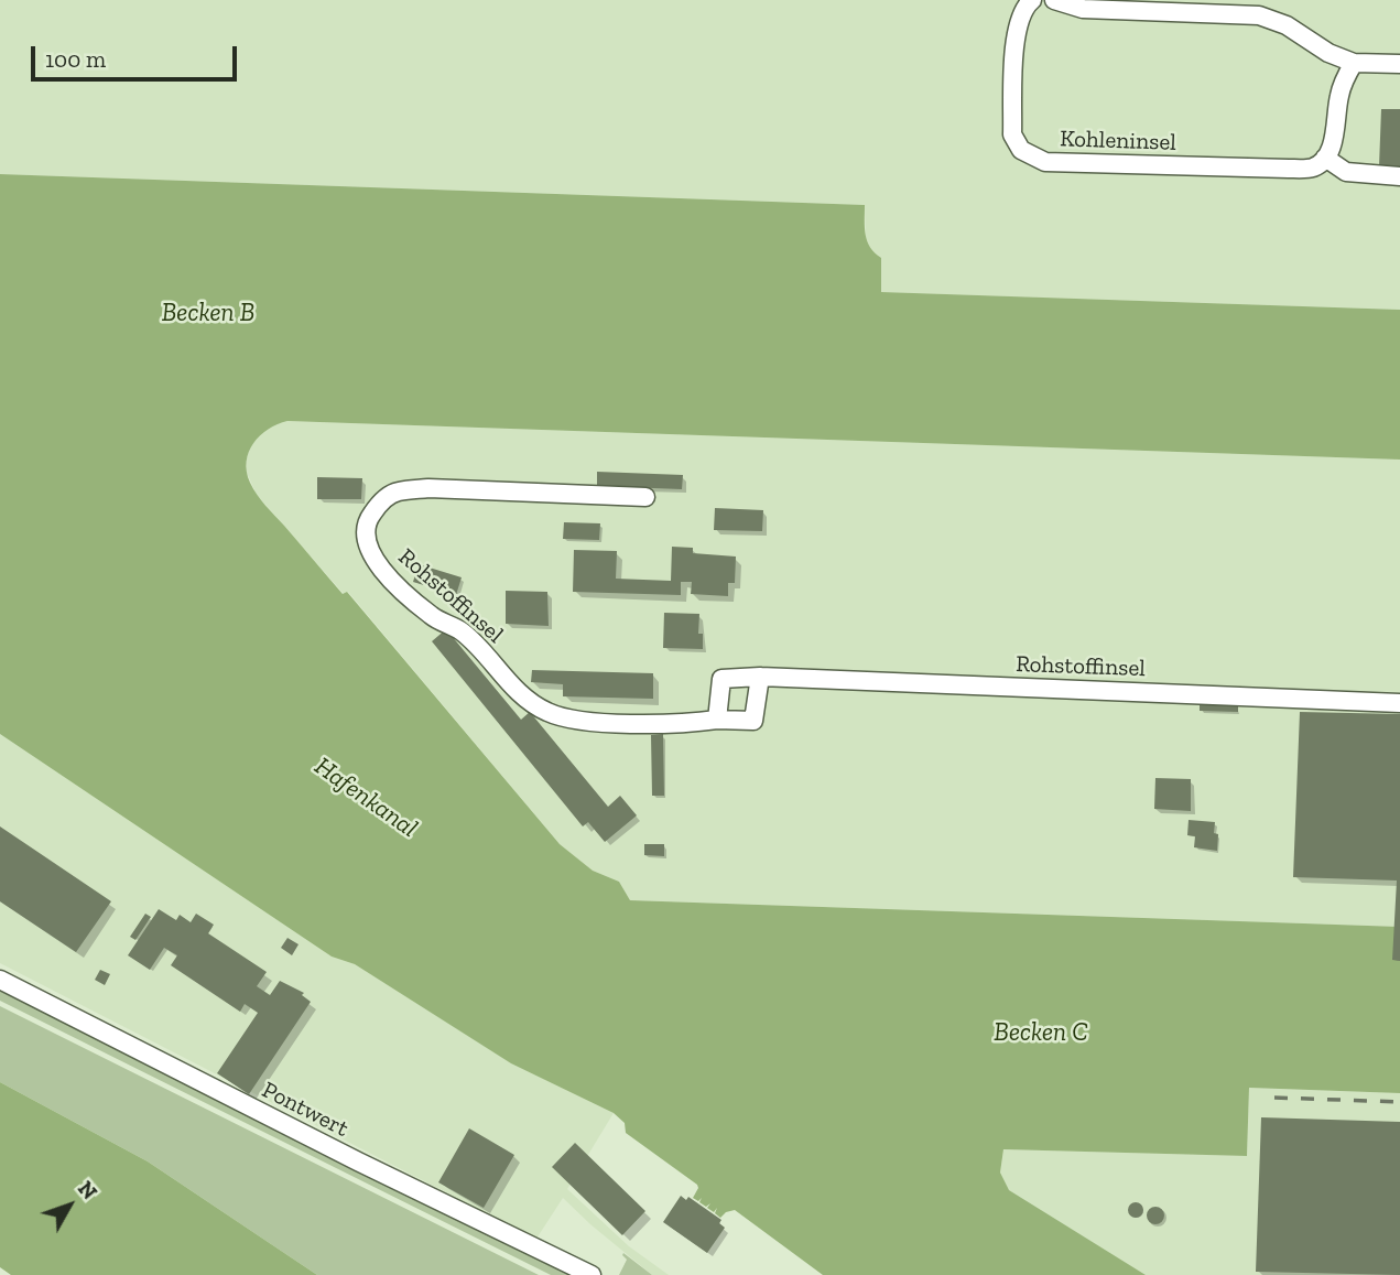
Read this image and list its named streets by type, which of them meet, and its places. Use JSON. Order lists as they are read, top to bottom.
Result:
{
  "streets": {
    "street": ["Kohleninsel", "Rohstoffinsel", "Pontwert"]
  },
  "water": ["Becken B", "Hafenkanal", "Becken C"],
  "scale_bar": "100 m",
  "north": "top right"
}
